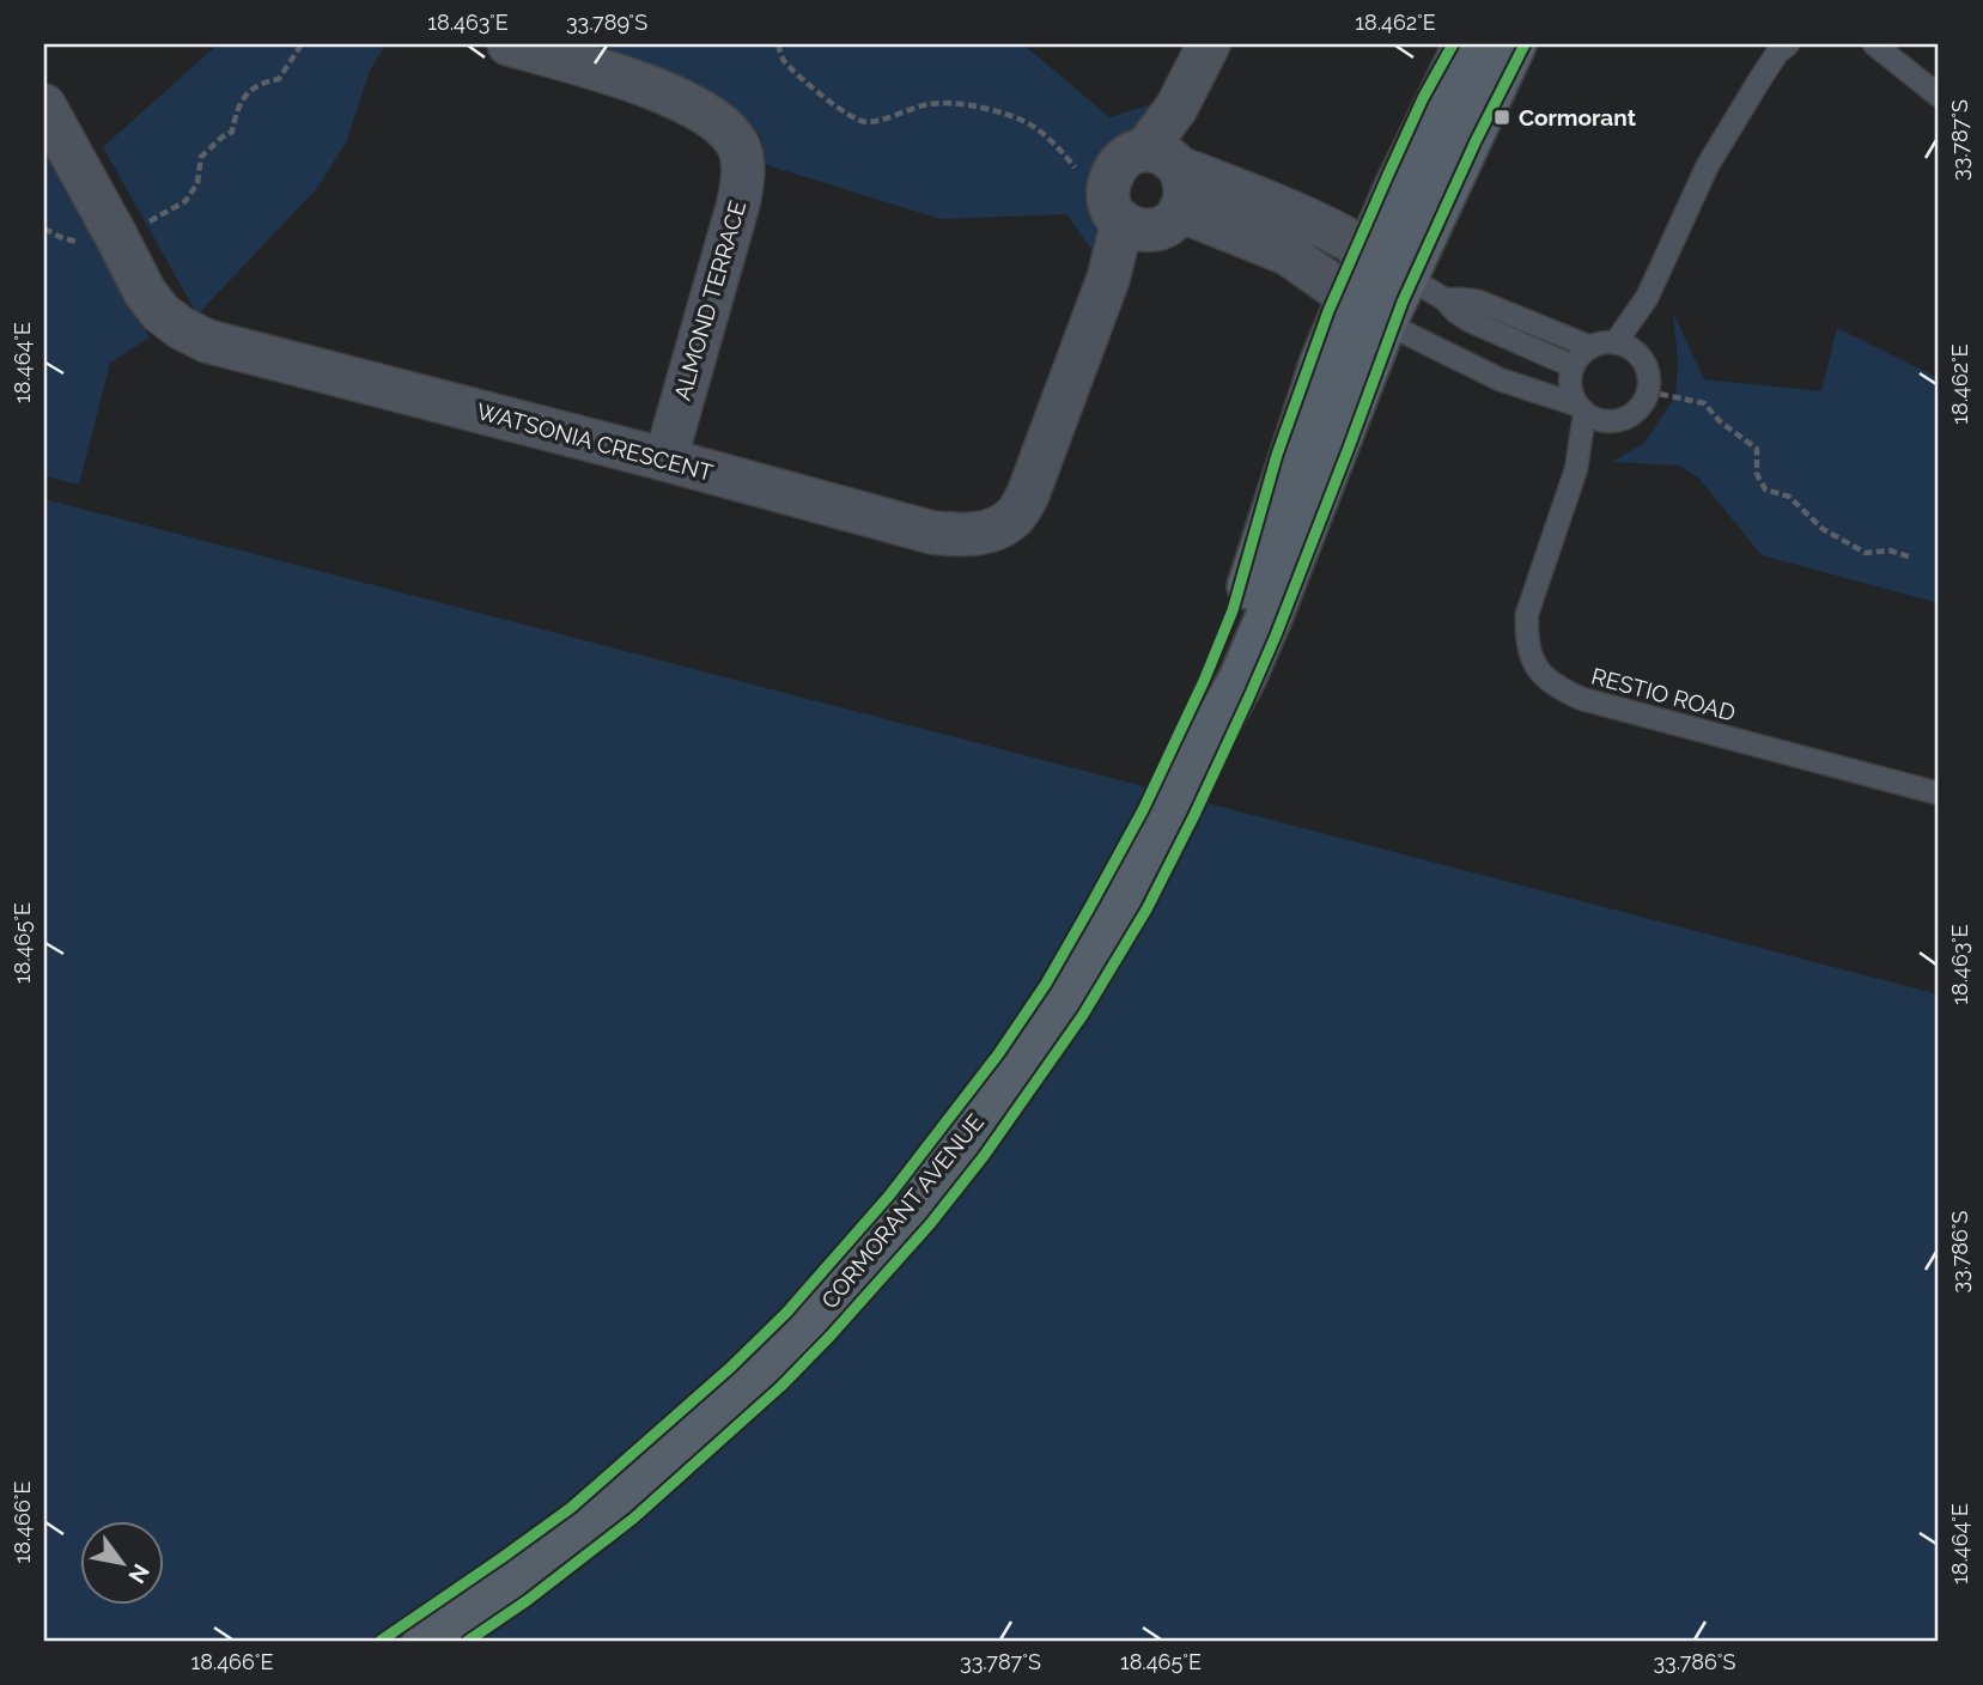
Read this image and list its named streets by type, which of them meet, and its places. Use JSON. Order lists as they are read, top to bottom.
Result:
{
  "streets": {
    "street": ["ALMOND TERRACE", "WATSONIA CRESCENT", "CORMORANT AVENUE"],
    "lane": ["RESTIO ROAD"]
  },
  "crossings": [
    ["ALMOND TERRACE", "WATSONIA CRESCENT"]
  ],
  "places": {
    "transit": ["Cormorant"]
  },
  "north": "bottom right",
  "coordinates": [
    "18.463°E",
    "33.789°S",
    "18.462°E",
    "33.787°S",
    "18.464°E",
    "18.465°E",
    "33.786°S",
    "18.466°E"
  ]
}
